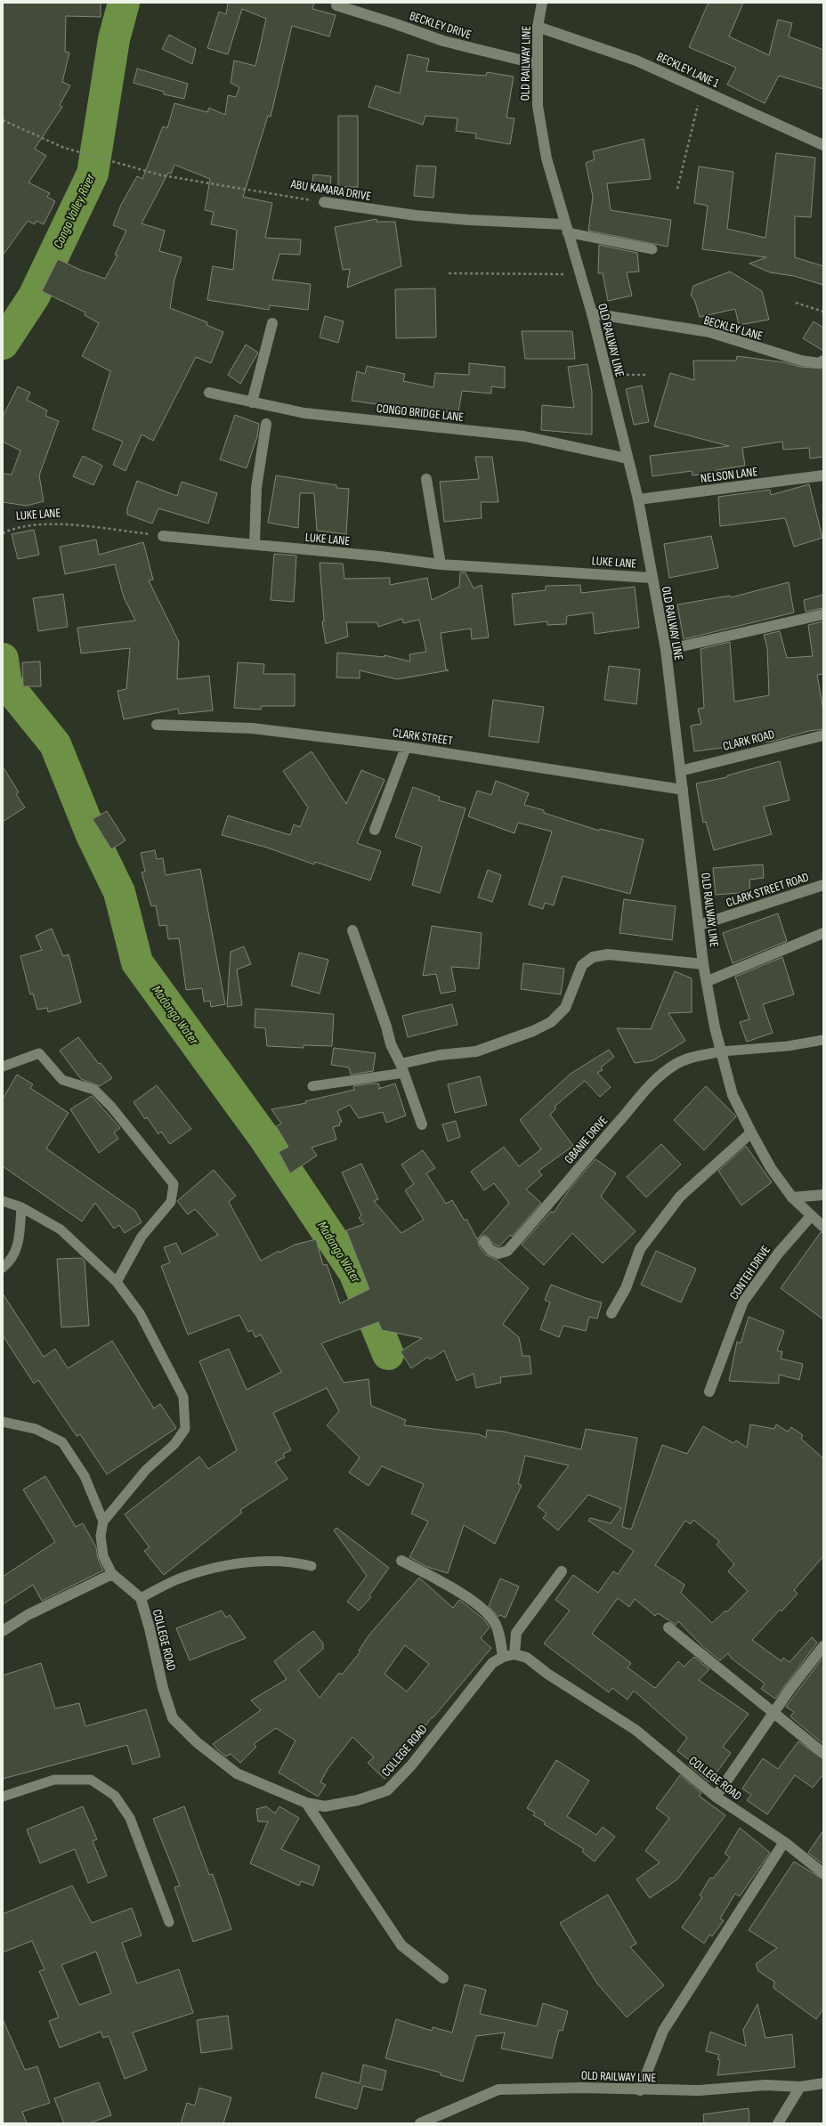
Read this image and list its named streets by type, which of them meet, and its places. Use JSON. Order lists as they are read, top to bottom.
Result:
{
  "streets": {
    "street": [
      "BECKLEY DRIVE",
      "OLD RAILWAY LINE",
      "BECKLEY LANE 1",
      "ABU KAMARA DRIVE",
      "BECKLEY LANE",
      "CONGO BRIDGE LANE",
      "NELSON LANE",
      "LUKE LANE",
      "CLARK STREET",
      "CLARK ROAD",
      "CLARK STREET ROAD",
      "GBANIE DRIVE",
      "CONTEH DRIVE",
      "COLLEGE ROAD"
    ]
  },
  "crossings": [
    ["BECKLEY DRIVE", "OLD RAILWAY LINE"],
    ["OLD RAILWAY LINE", "BECKLEY LANE 1"],
    ["OLD RAILWAY LINE", "ABU KAMARA DRIVE"],
    ["OLD RAILWAY LINE", "BECKLEY LANE"],
    ["OLD RAILWAY LINE", "CONGO BRIDGE LANE"],
    ["OLD RAILWAY LINE", "NELSON LANE"],
    ["OLD RAILWAY LINE", "LUKE LANE"],
    ["OLD RAILWAY LINE", "CLARK STREET"],
    ["OLD RAILWAY LINE", "CLARK ROAD"],
    ["OLD RAILWAY LINE", "CLARK STREET ROAD"],
    ["OLD RAILWAY LINE", "GBANIE DRIVE"],
    ["OLD RAILWAY LINE", "CONTEH DRIVE"]
  ],
  "water": ["Congo Valley River", "Madongo Water"]
}
